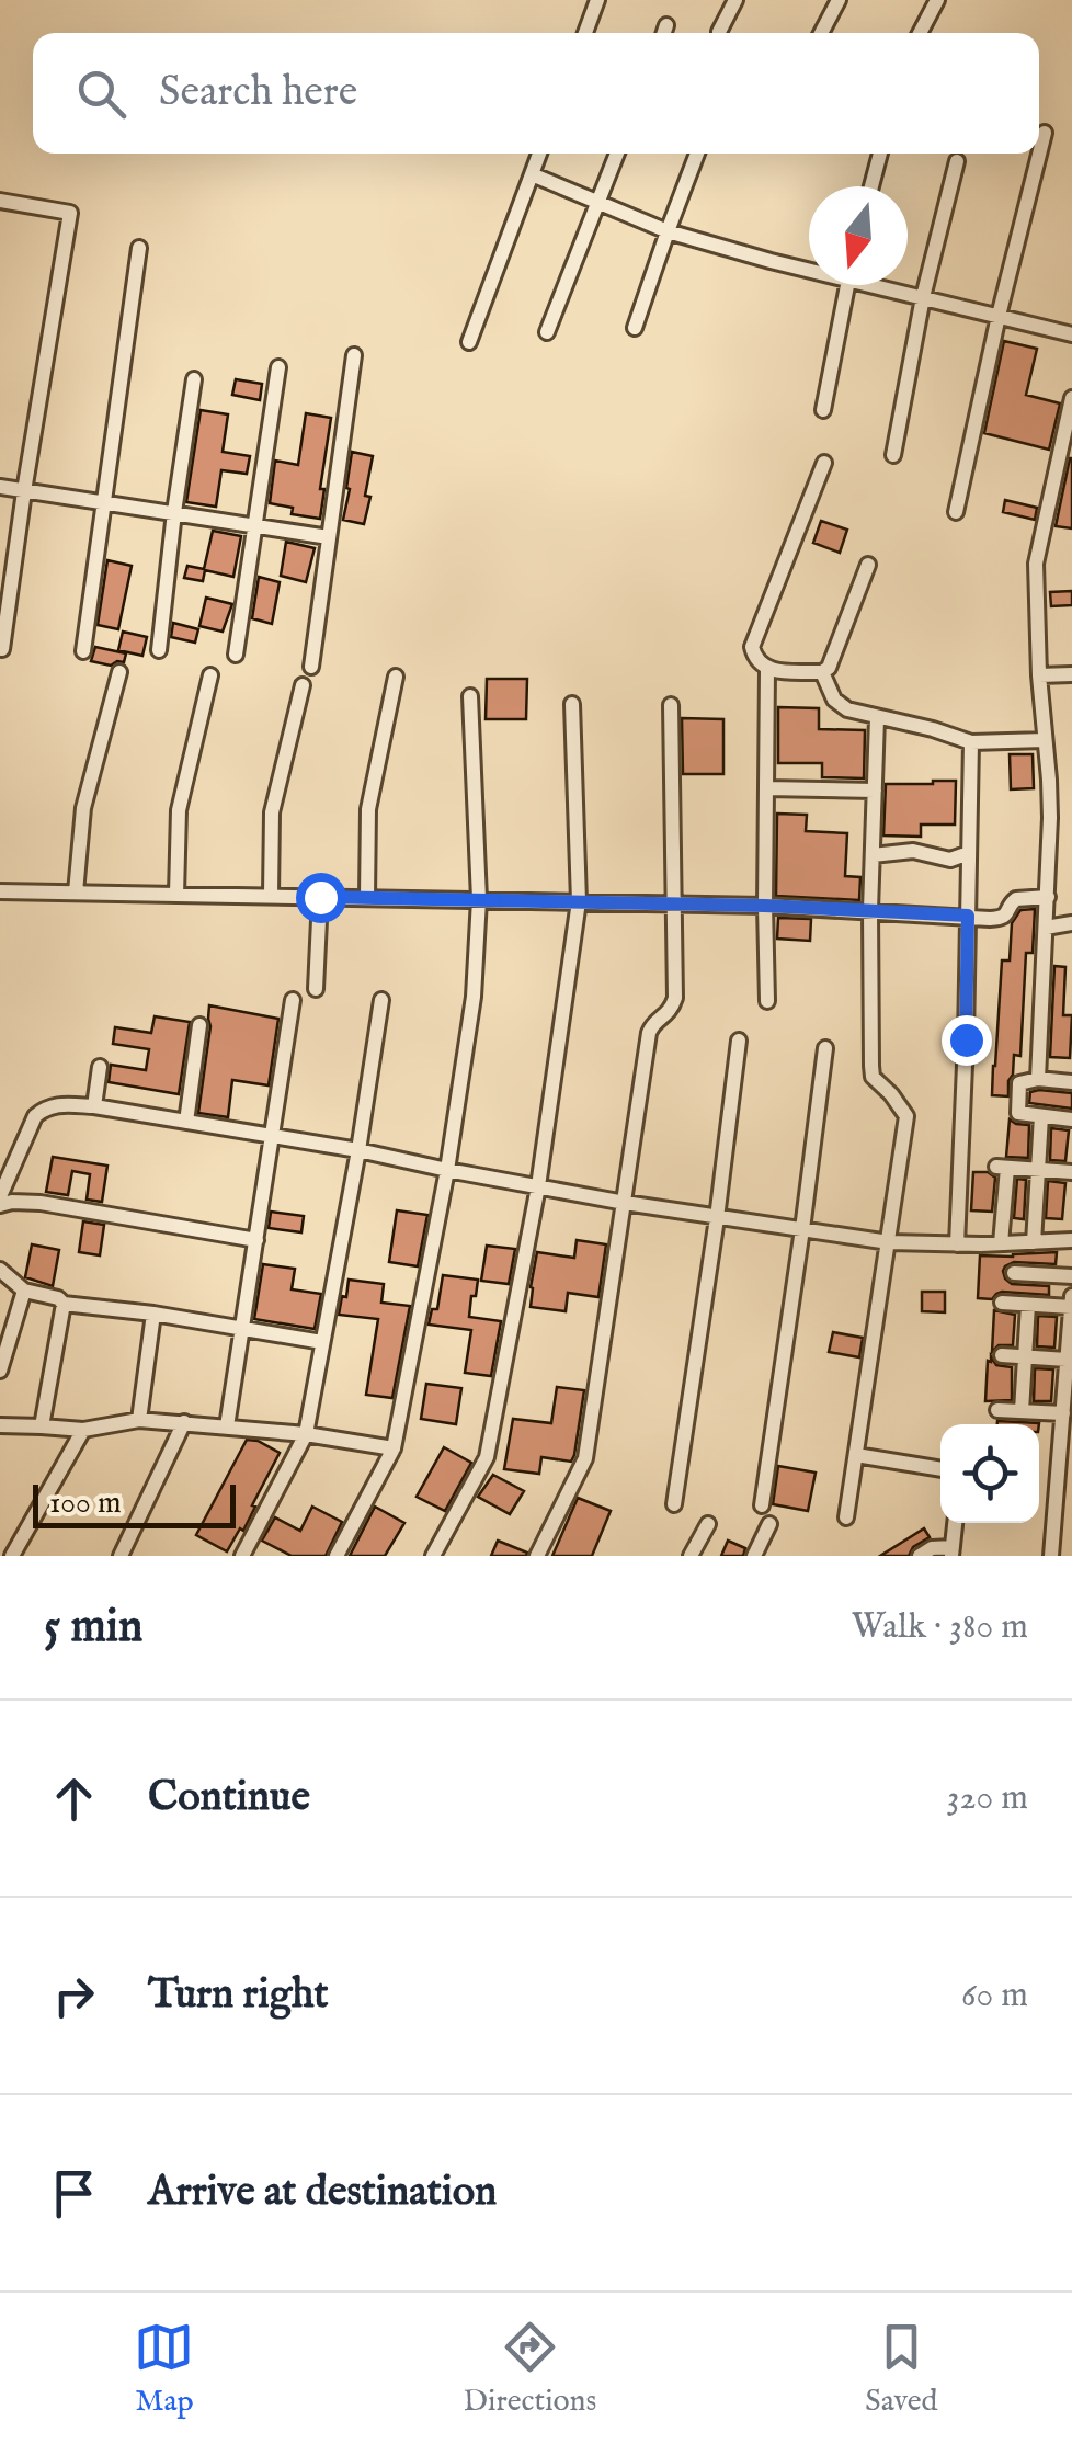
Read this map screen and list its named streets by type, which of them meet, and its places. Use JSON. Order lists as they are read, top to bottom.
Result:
{
  "scale_bar": "100 m",
  "north": "bottom",
  "page": {
    "search": "Search here",
    "scale": "100 m",
    "heading": ["5 min", "Walk · 380 m"],
    "list": [
      ["Continue", "320 m"],
      ["Turn right", "60 m"],
      "Arrive at destination"
    ],
    "nav": ["Map", "Directions", "Saved"]
  }
}
